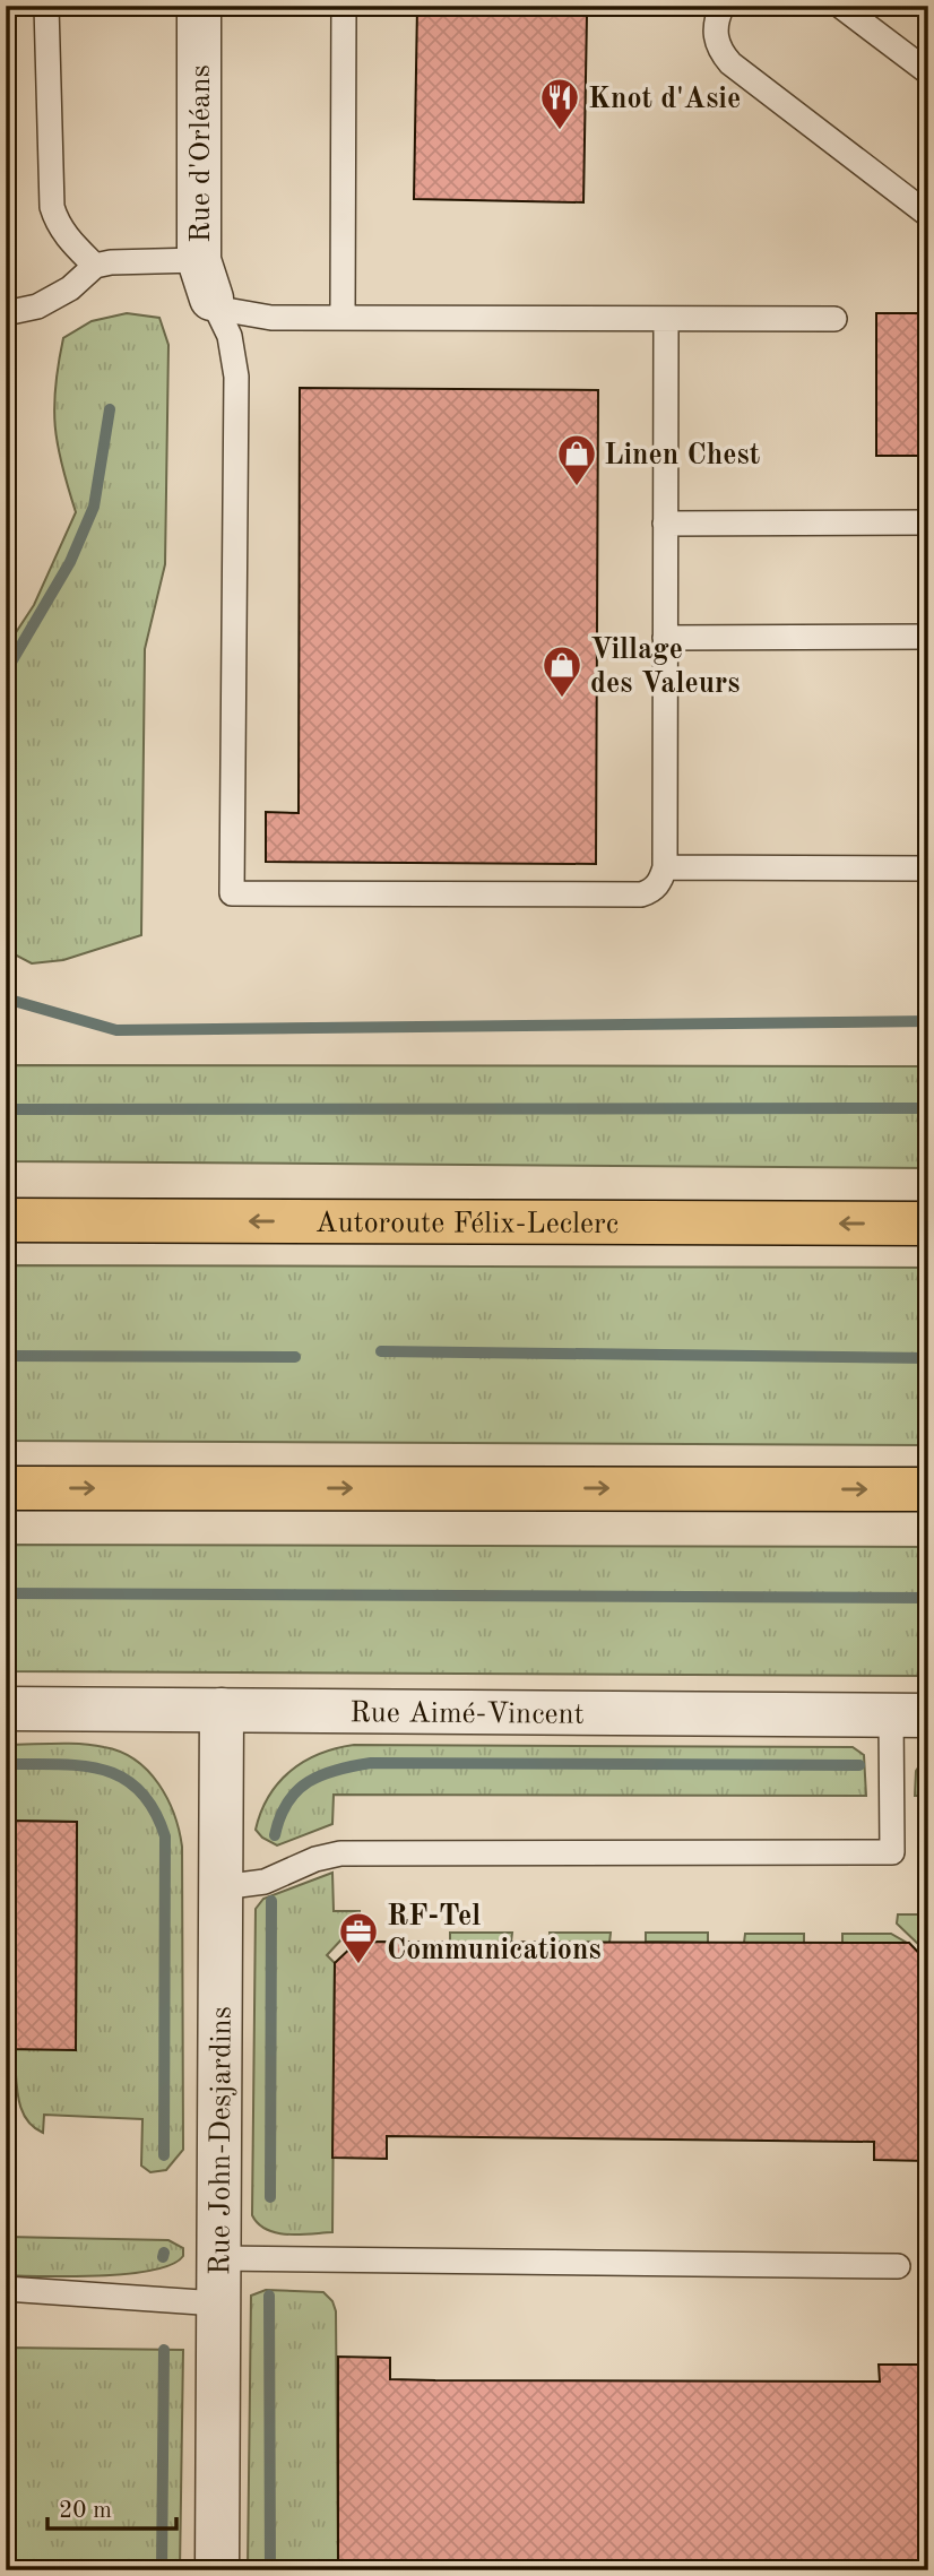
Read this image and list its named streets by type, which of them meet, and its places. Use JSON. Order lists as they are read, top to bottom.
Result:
{
  "streets": {
    "highway": ["Autoroute Félix-Leclerc"],
    "street": ["Rue d'Orléans", "Rue Aimé-Vincent", "Rue John-Desjardins"]
  },
  "crossings": [
    ["Rue Aimé-Vincent", "Rue John-Desjardins"]
  ],
  "places": {
    "restaurant": ["Knot d'Asie"],
    "shop": ["Linen Chest", "Village des Valeurs"],
    "office": ["RF-Tel Communications"]
  },
  "scale_bar": "20 m"
}
